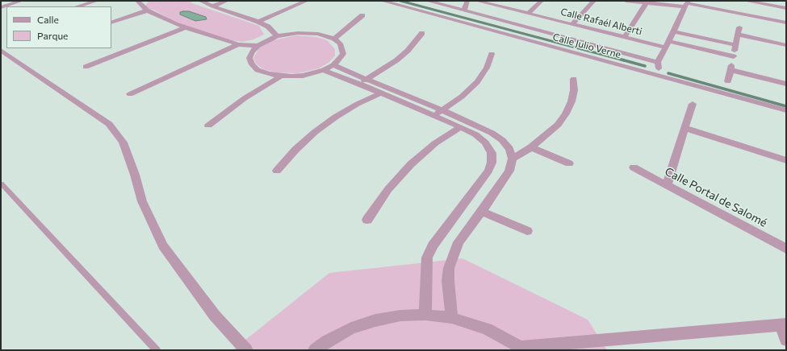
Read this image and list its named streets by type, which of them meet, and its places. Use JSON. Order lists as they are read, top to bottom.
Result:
{
  "streets": {
    "street": ["Calle Rafaél Alberti", "Calle Julio Verne", "Calle Portal de Salomé"]
  },
  "legend": ["Calle", "Parque"]
}
